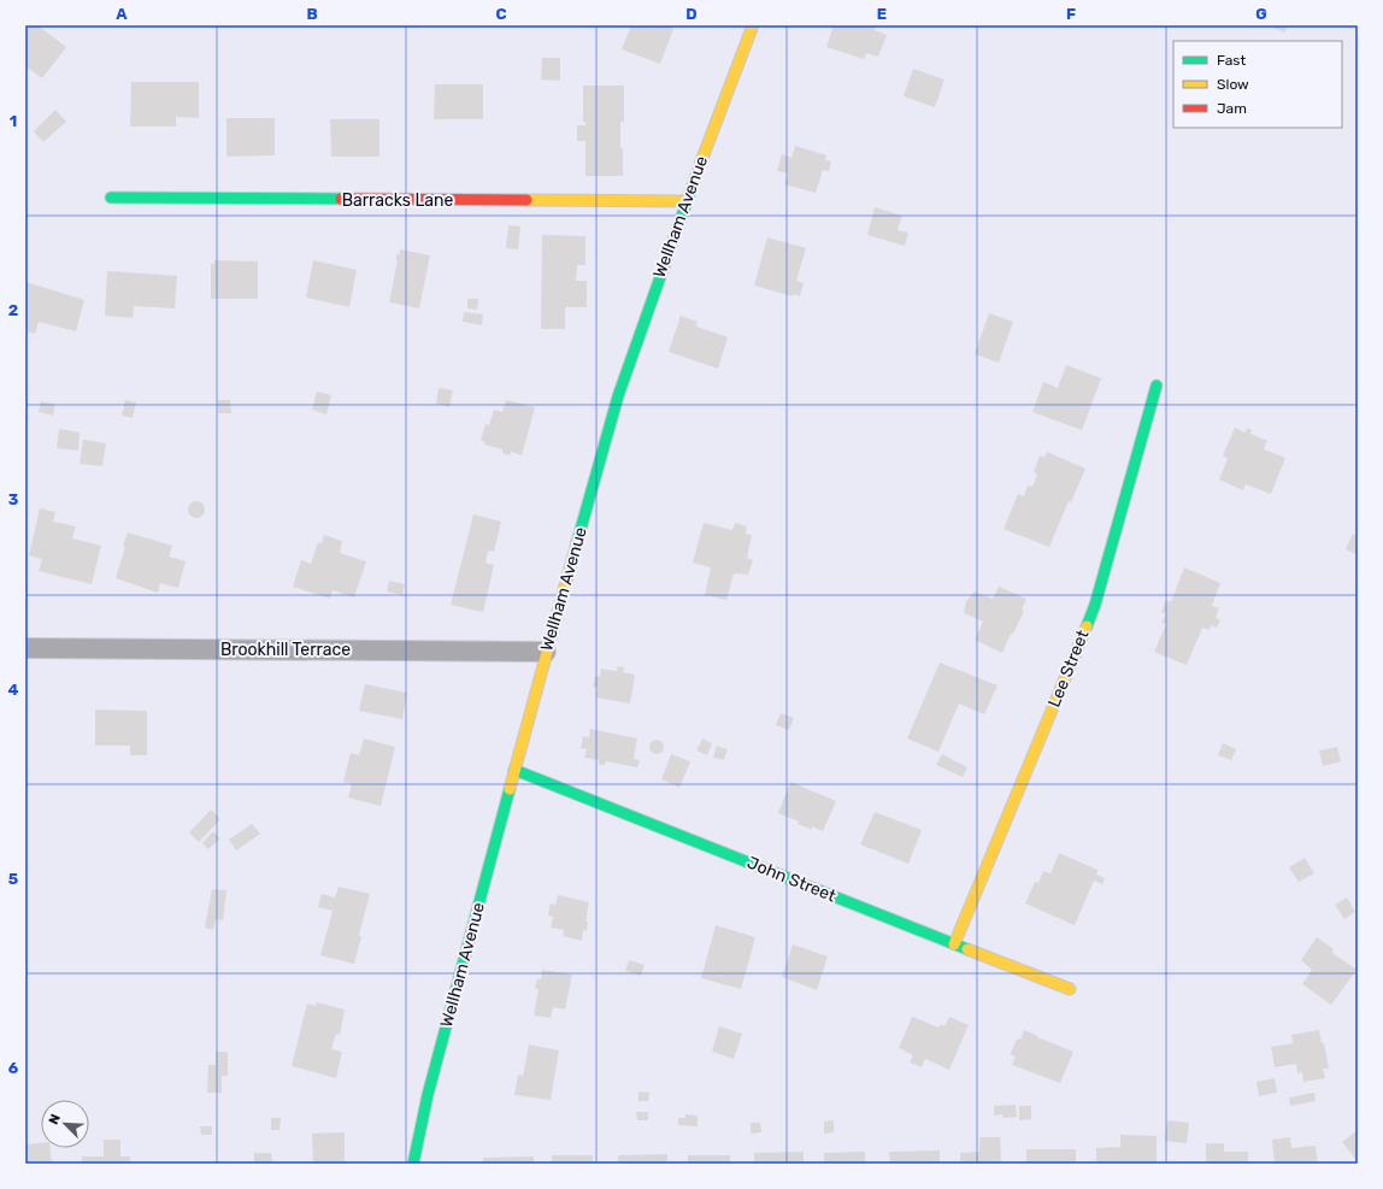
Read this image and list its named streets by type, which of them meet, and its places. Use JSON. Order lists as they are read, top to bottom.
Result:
{
  "streets": {
    "street": [
      "Barracks Lane",
      "Wellham Avenue",
      "Brookhill Terrace",
      "Lee Street",
      "John Street"
    ]
  },
  "crossings": [
    ["Barracks Lane", "Wellham Avenue"],
    ["Wellham Avenue", "Brookhill Terrace"],
    ["Wellham Avenue", "John Street"],
    ["Lee Street", "John Street"]
  ],
  "legend": ["Fast", "Slow", "Jam"],
  "north": "top left",
  "grid": {
    "columns": [
      "A",
      "B",
      "C",
      "D",
      "E",
      "F",
      "G"
    ],
    "rows": [
      "1",
      "2",
      "3",
      "4",
      "5",
      "6"
    ]
  }
}
